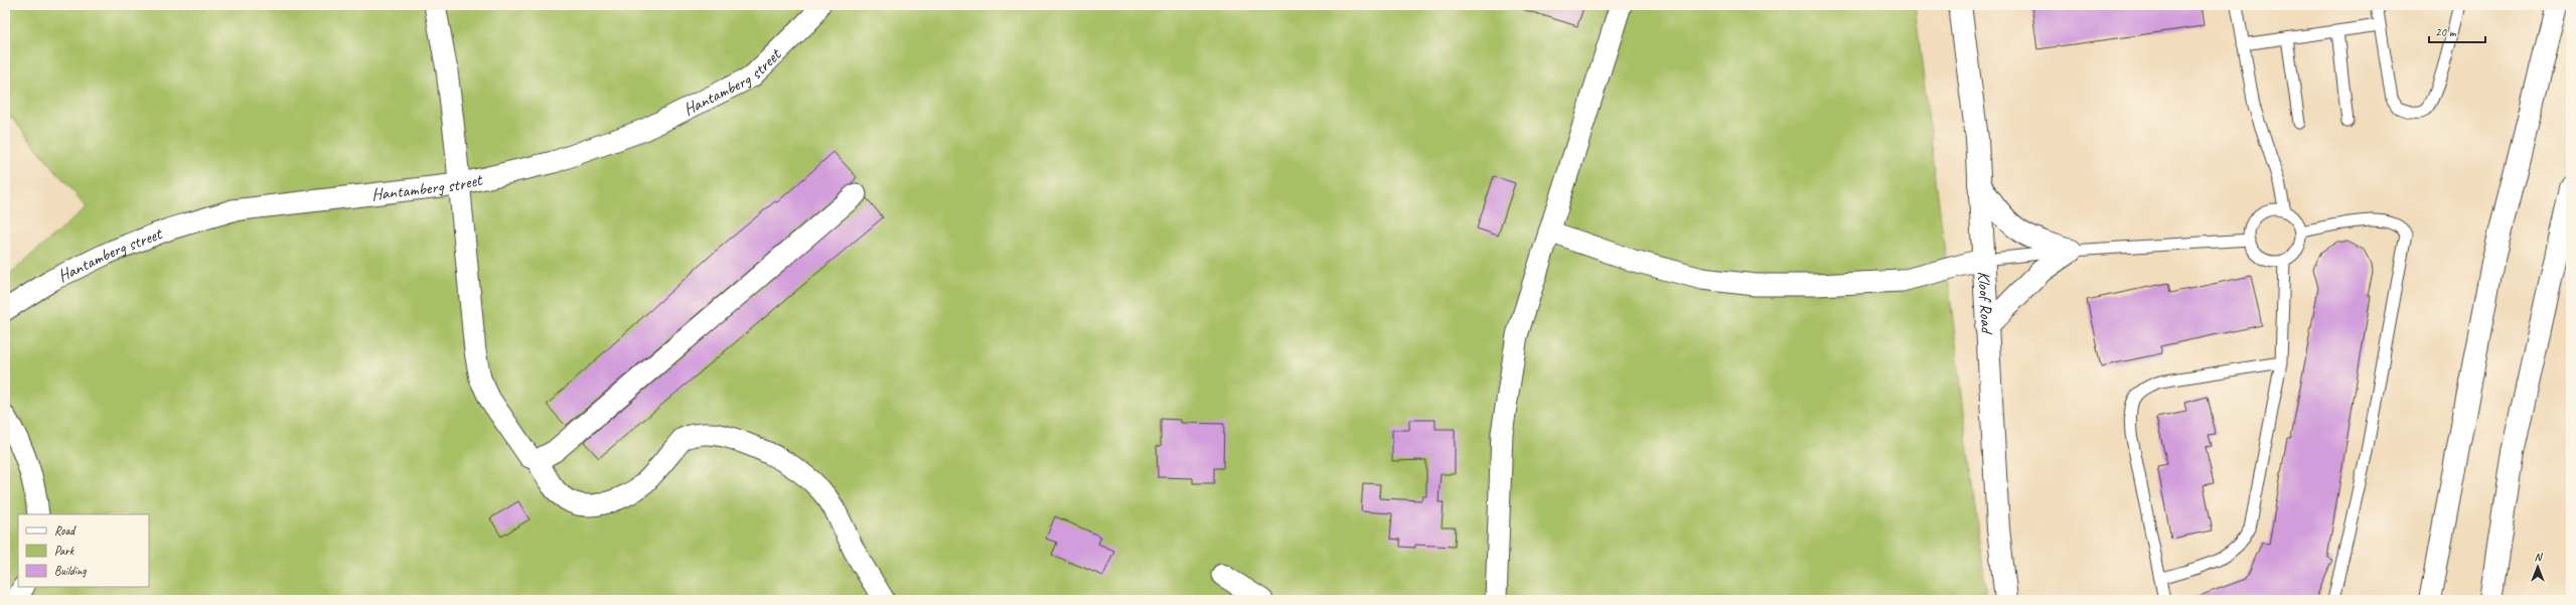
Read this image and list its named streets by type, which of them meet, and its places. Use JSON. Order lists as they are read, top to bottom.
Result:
{
  "streets": {
    "main road": ["Kloof Road"],
    "street": ["Hantamberg street"]
  },
  "legend": ["Road", "Park", "Building"],
  "scale_bar": "20 m",
  "north": "top"
}
